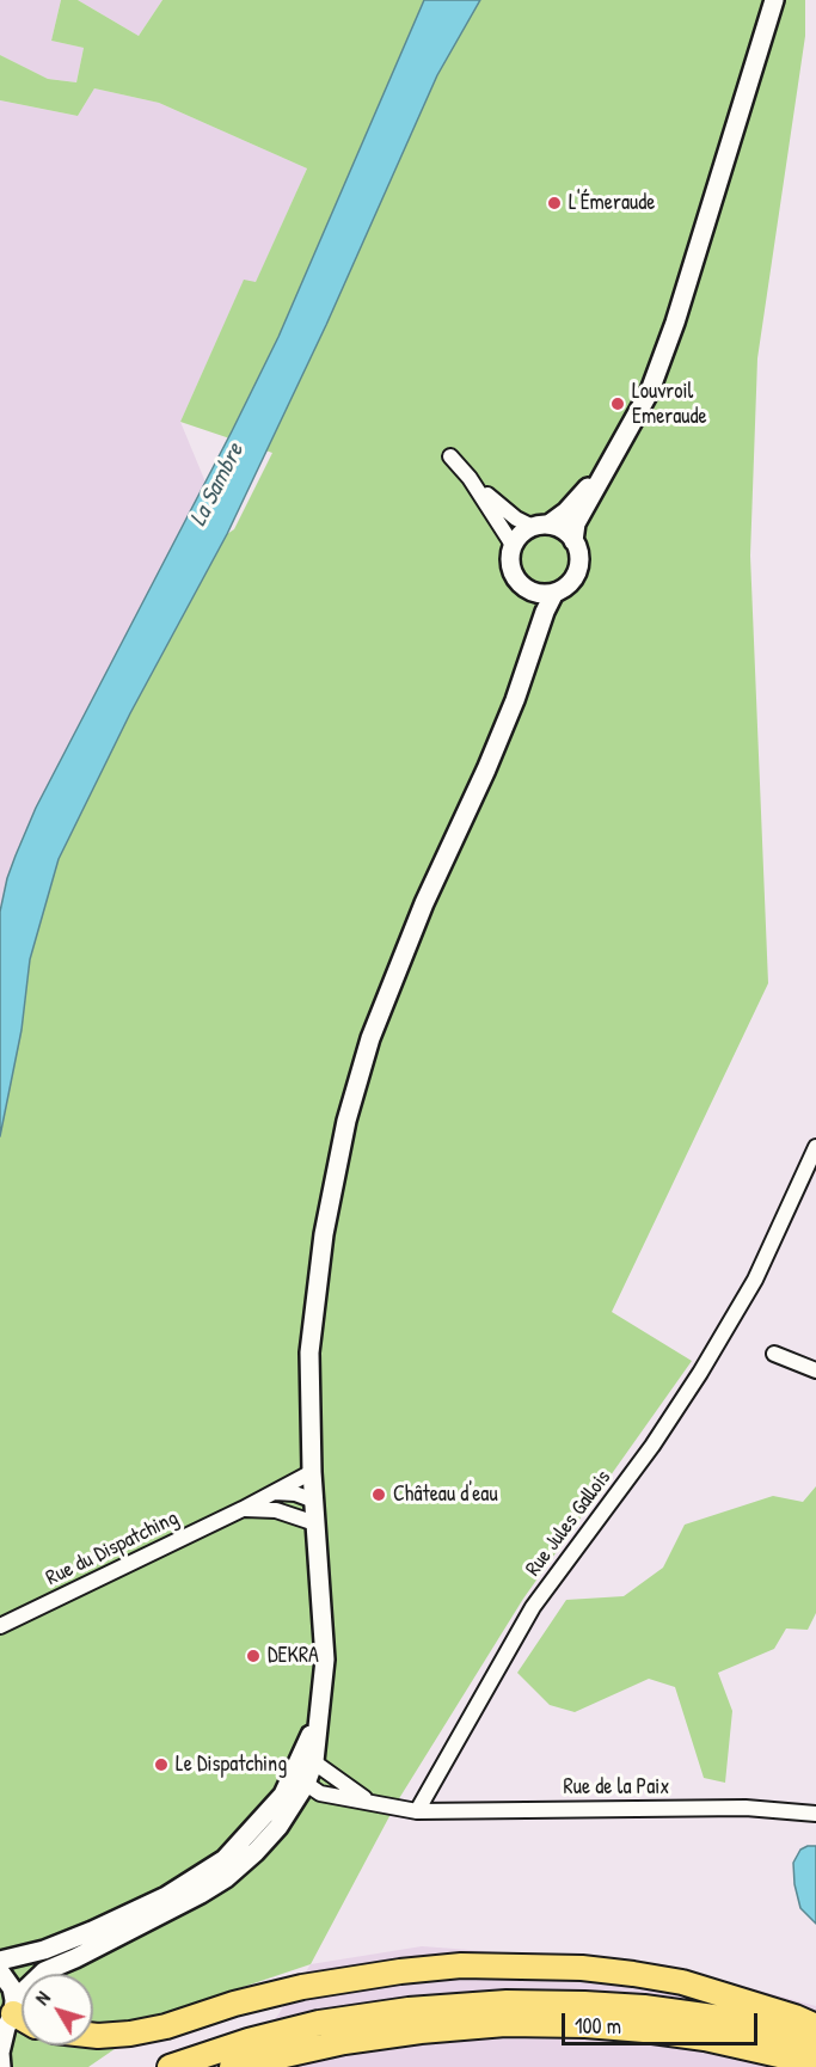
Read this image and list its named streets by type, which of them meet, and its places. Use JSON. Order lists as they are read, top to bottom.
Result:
{
  "streets": {
    "street": ["Rue Jules Gallois", "Rue du Dispatching", "Rue de la Paix"]
  },
  "crossings": [
    ["Rue Jules Gallois", "Rue de la Paix"]
  ],
  "water": ["La Sambre"],
  "places": [
    "L'Émeraude",
    "Louvroil Emeraude",
    "Château d'eau",
    "DEKRA",
    "Le Dispatching"
  ],
  "scale_bar": "100 m",
  "north": "top left"
}
